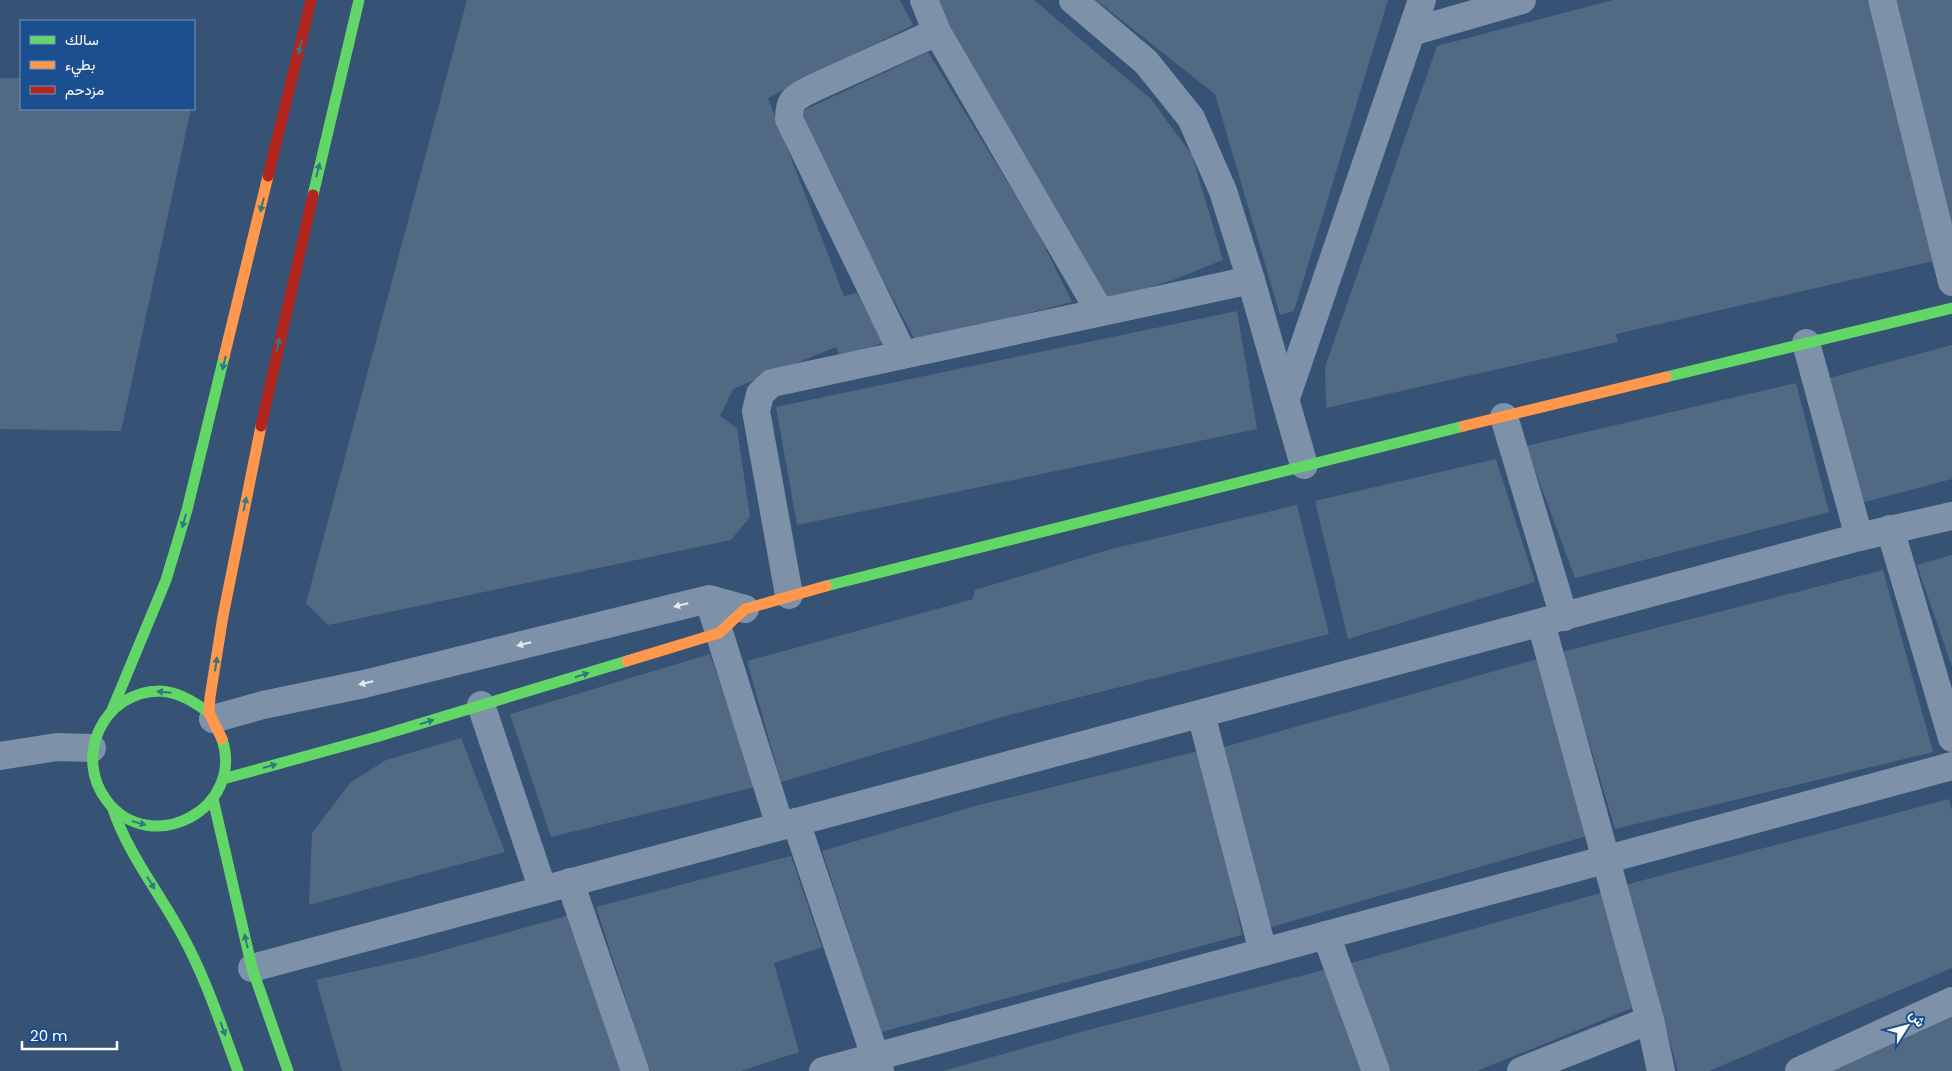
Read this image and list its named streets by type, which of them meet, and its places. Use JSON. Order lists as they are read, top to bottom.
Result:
{
  "legend": ["سالك", "بطيء", "مزدحم"],
  "scale_bar": "20 m",
  "north": "top right"
}
